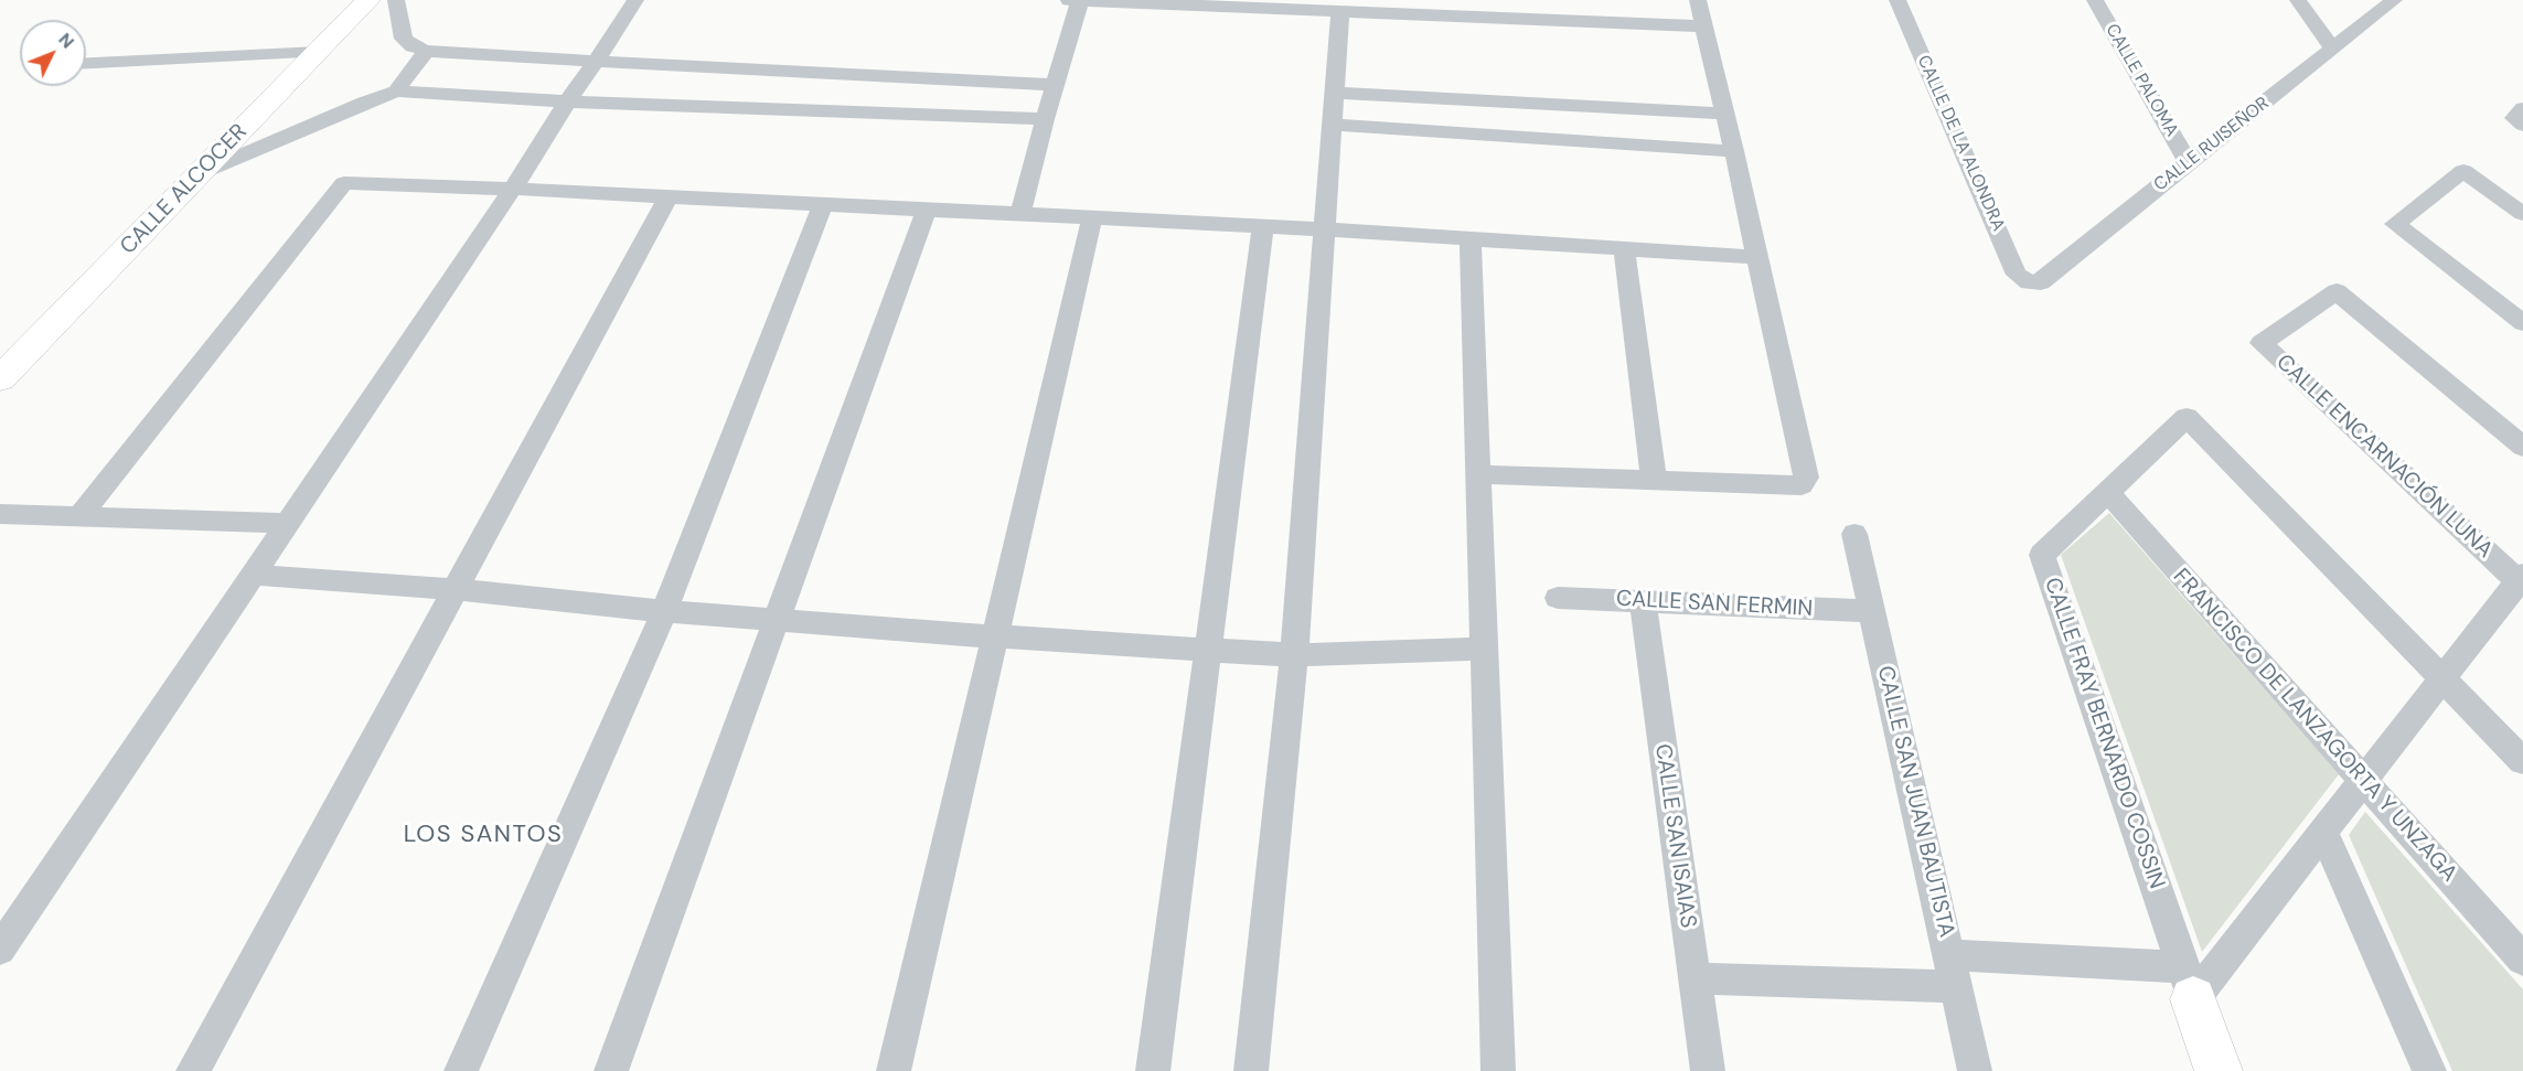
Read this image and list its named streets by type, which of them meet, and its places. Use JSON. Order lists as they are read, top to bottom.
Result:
{
  "streets": {
    "street": [
      "CALLE PALOMA",
      "CALLE DE LA ALONDRA",
      "CALLE RUISEÑOR",
      "CALLE ALCOCER",
      "CALLE ENCARNACIÓN LUNA",
      "CALLE SAN FERMIN",
      "FRANCISCO DE LANZAGORTA Y UNZAGA",
      "CALLE FRAY BERNARDO COSSIN",
      "CALLE SAN JUAN BAUTISTA",
      "CALLE SAN ISAIAS"
    ]
  },
  "crossings": [
    ["CALLE PALOMA", "CALLE RUISEÑOR"],
    ["CALLE DE LA ALONDRA", "CALLE RUISEÑOR"],
    ["CALLE SAN FERMIN", "CALLE SAN JUAN BAUTISTA"],
    ["CALLE SAN FERMIN", "CALLE SAN ISAIAS"],
    ["FRANCISCO DE LANZAGORTA Y UNZAGA", "CALLE FRAY BERNARDO COSSIN"]
  ],
  "districts": ["LOS SANTOS"],
  "north": "top right"
}
